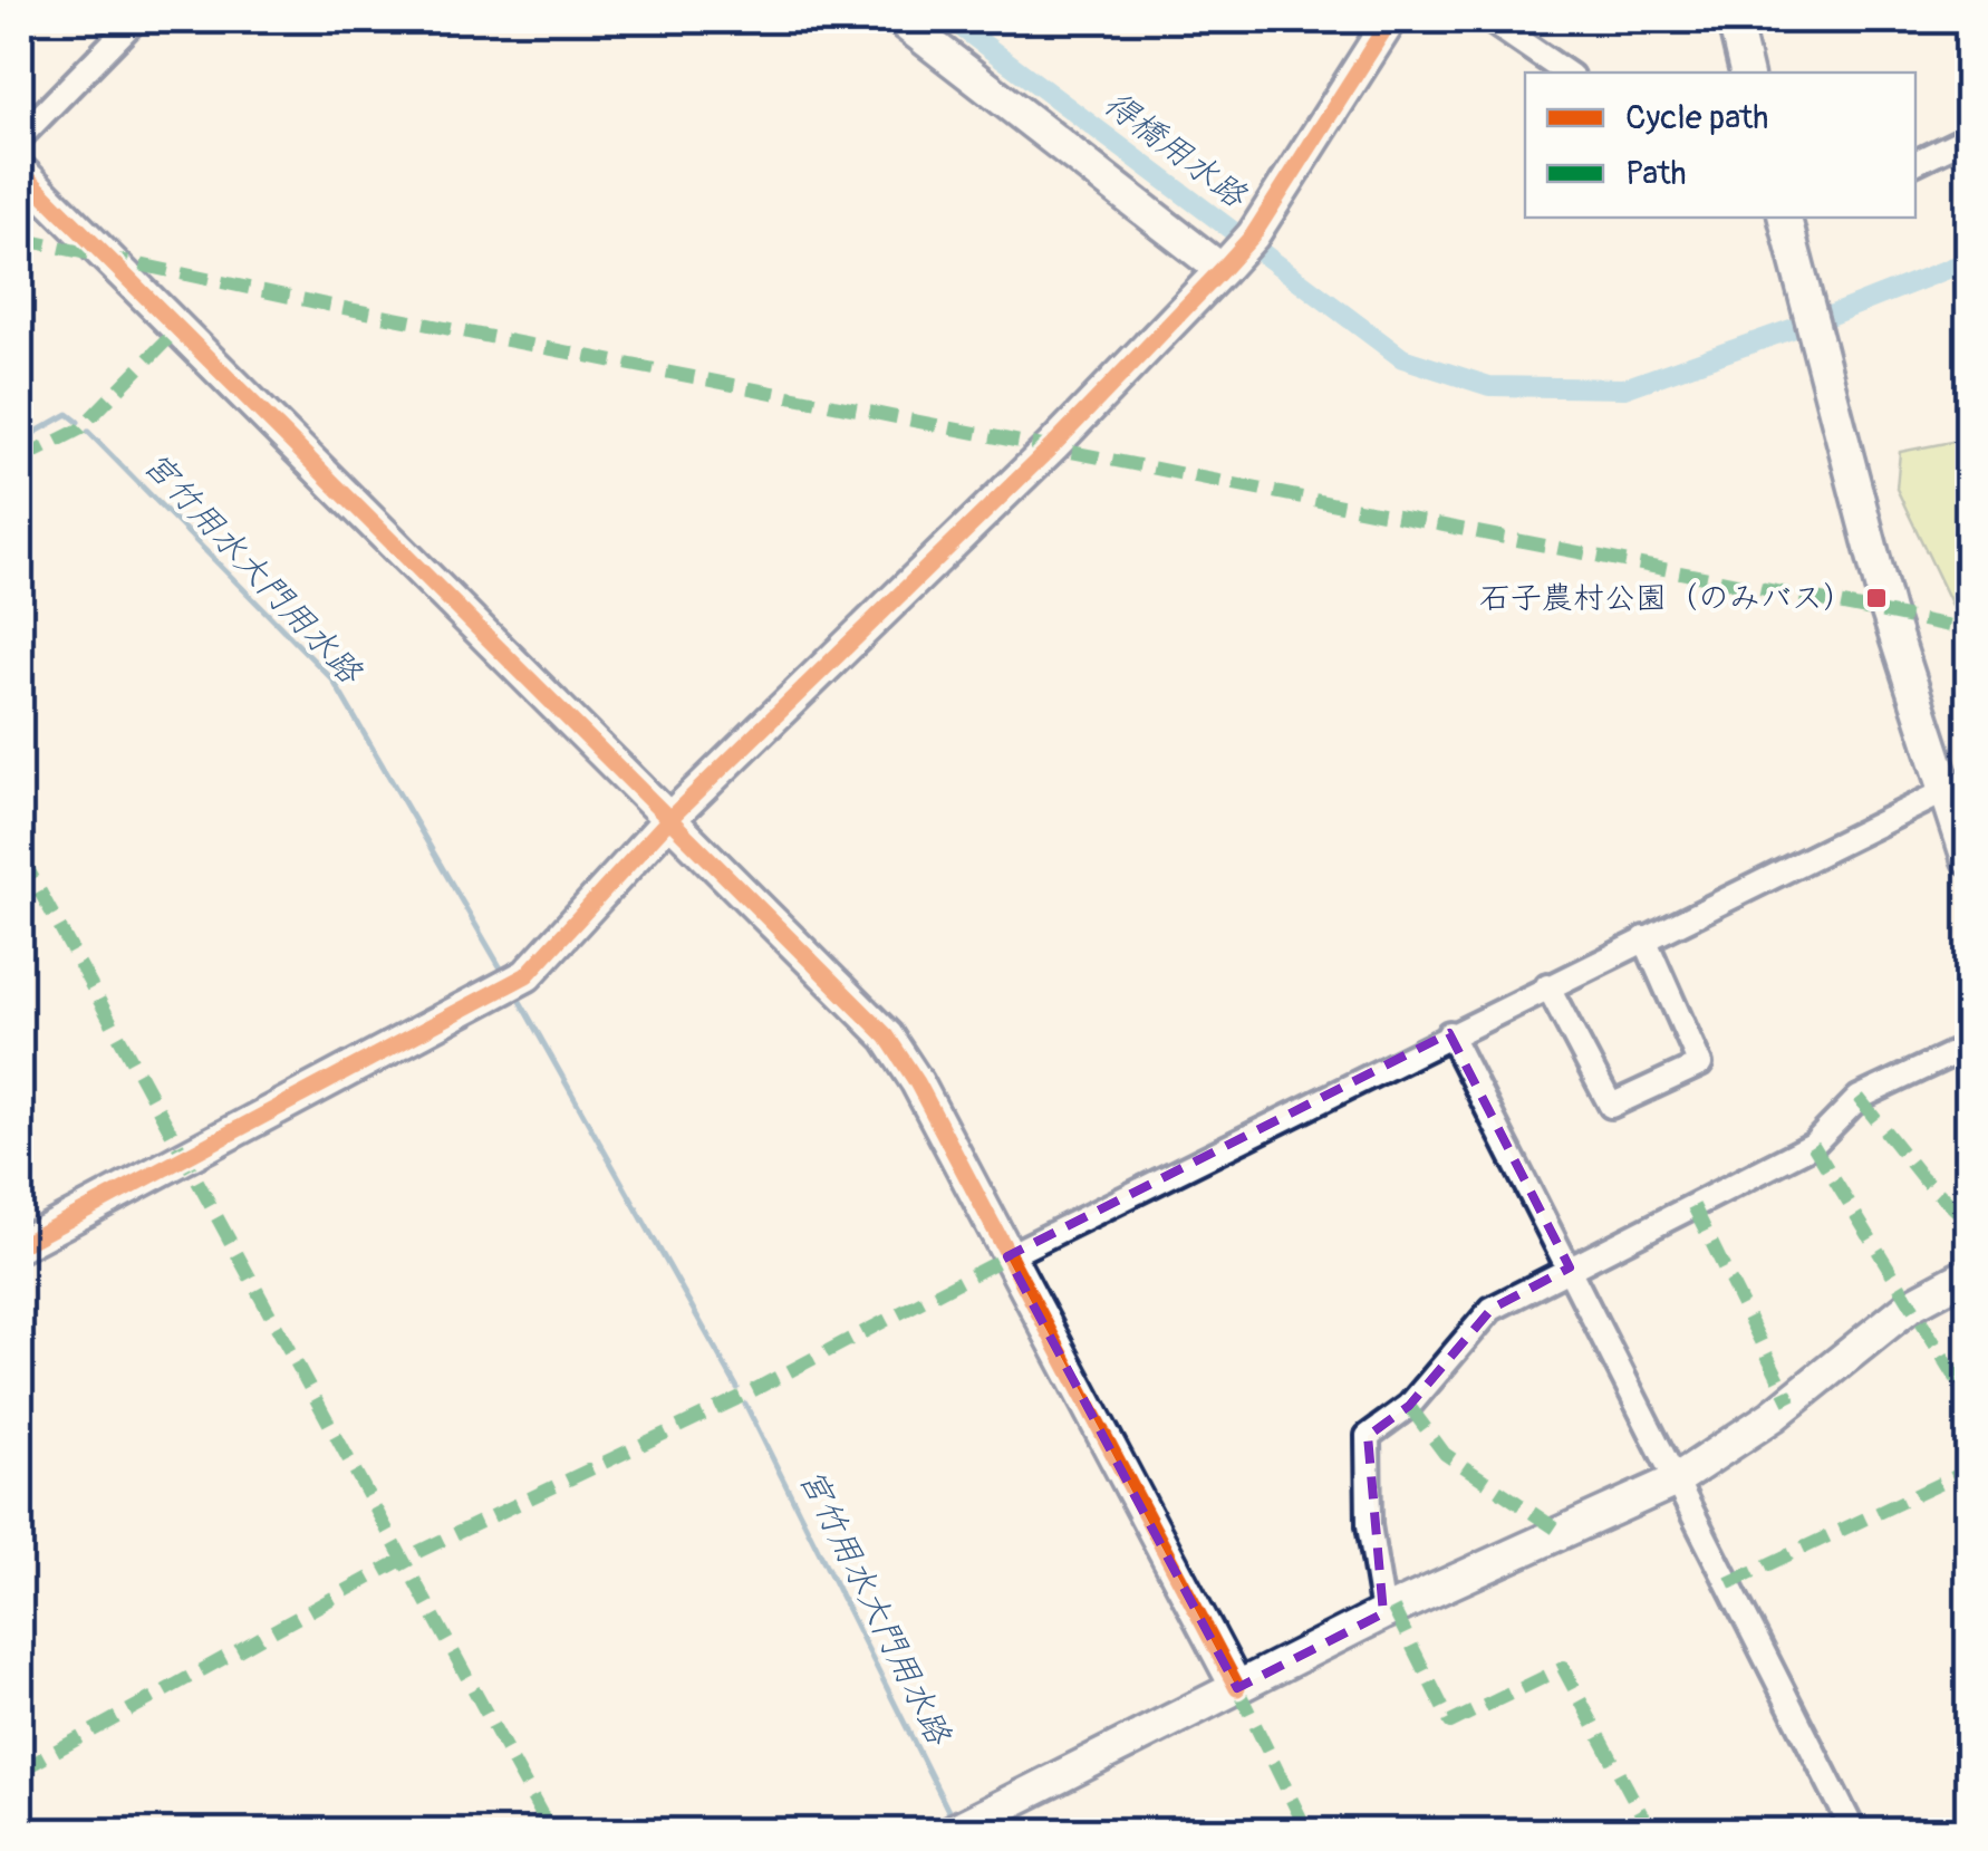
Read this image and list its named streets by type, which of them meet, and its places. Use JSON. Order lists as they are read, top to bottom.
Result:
{
  "water": ["得橋用水路", "宮竹用水大門用水路"],
  "places": {
    "transit": ["石子農村公園（のみバス）"]
  },
  "legend": ["Cycle path", "Path"]
}
